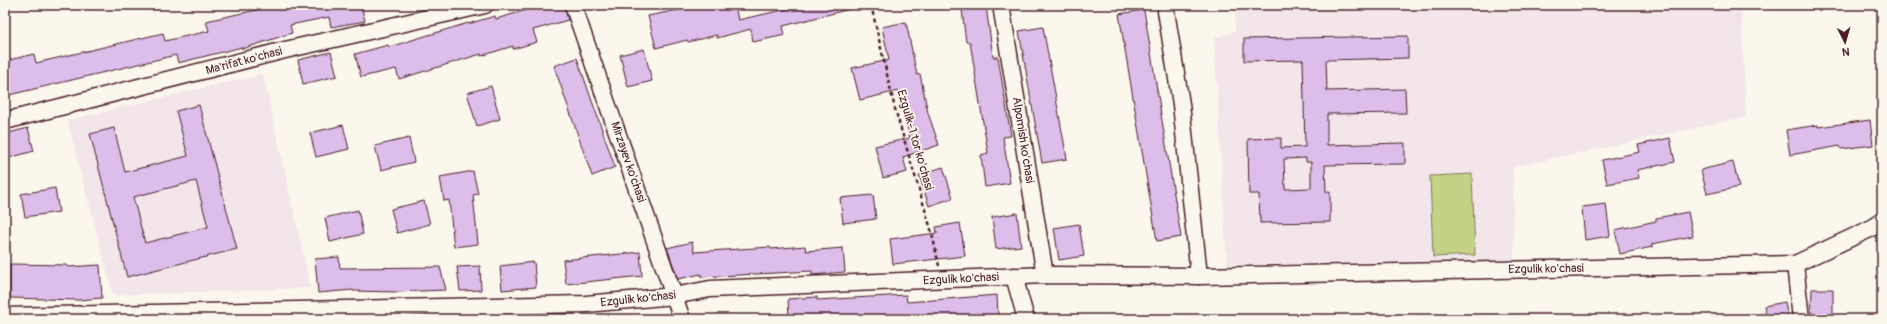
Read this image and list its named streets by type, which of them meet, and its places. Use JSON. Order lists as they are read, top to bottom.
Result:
{
  "streets": {
    "street": [
      "Ma'rifat ko'chasi",
      "Alpomish ko'chasi",
      "Mirzayev ko'chasi",
      "Ezgulik ko'chasi"
    ],
    "path": ["Ezgulik-1 tor ko'chasi"]
  },
  "crossings": [
    ["Ezgulik-1 tor ko'chasi", "Ezgulik ko'chasi"],
    ["Alpomish ko'chasi", "Ezgulik ko'chasi"],
    ["Mirzayev ko'chasi", "Ezgulik ko'chasi"]
  ],
  "north": "bottom"
}
